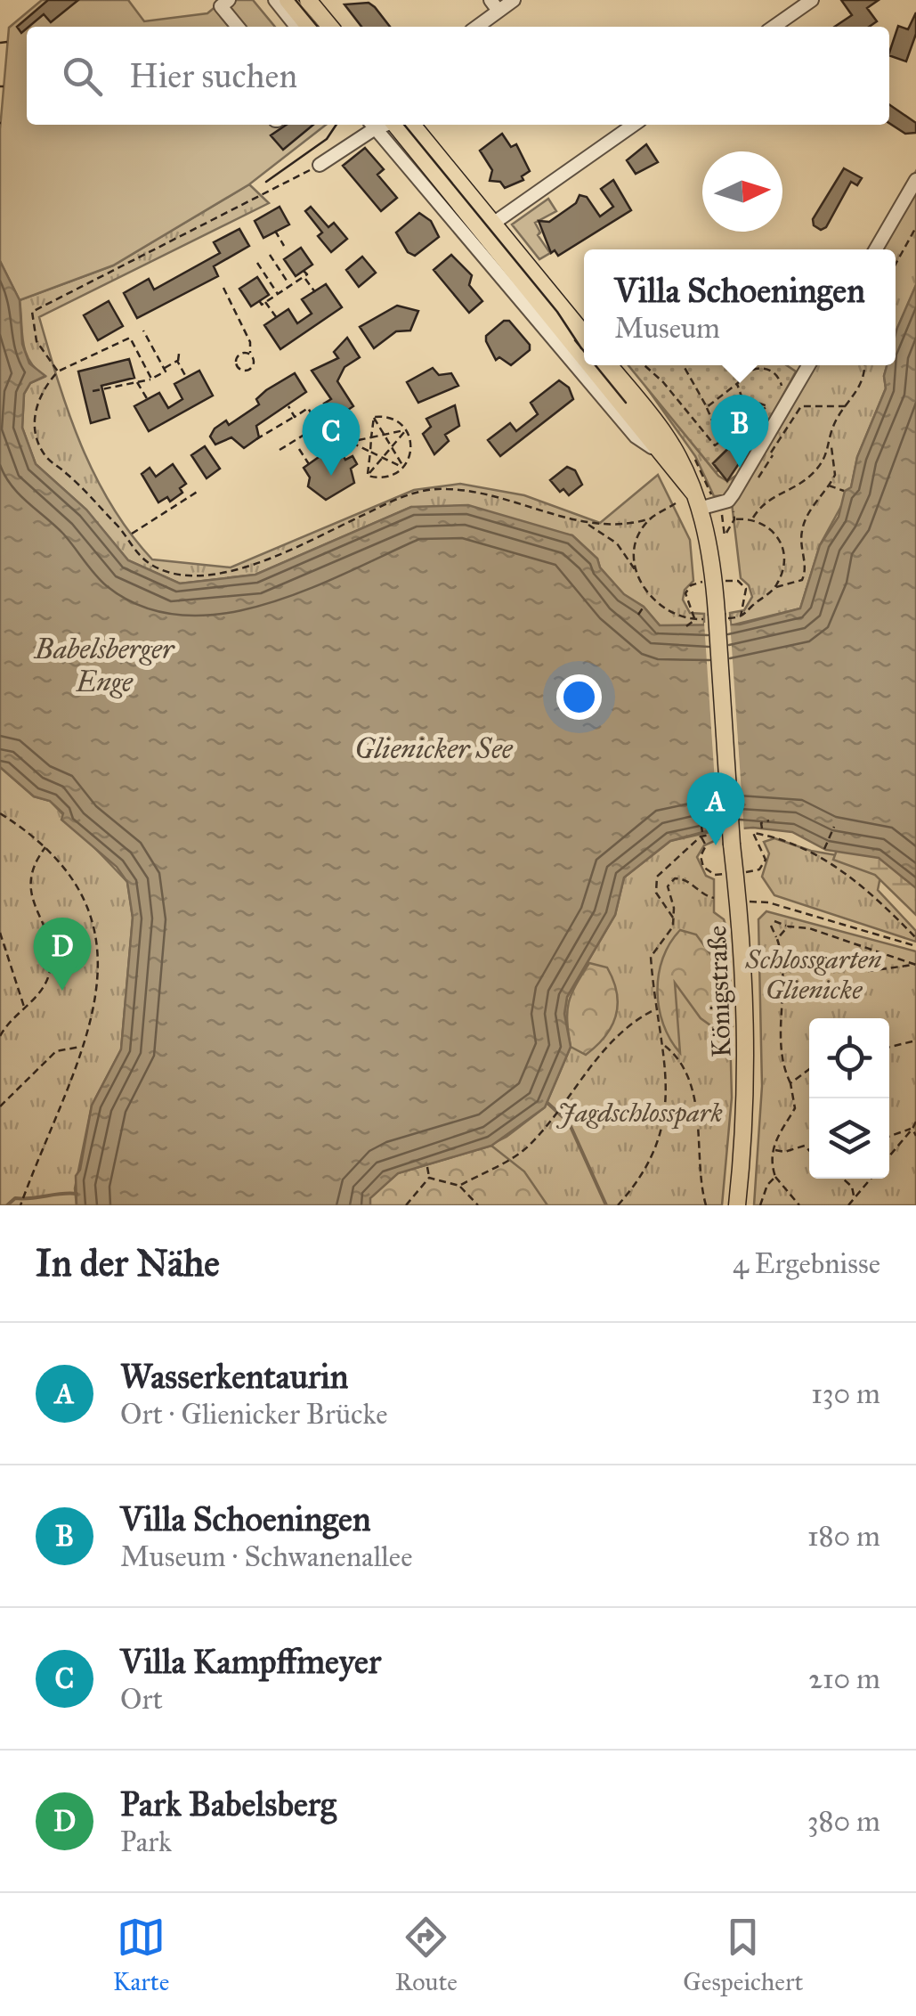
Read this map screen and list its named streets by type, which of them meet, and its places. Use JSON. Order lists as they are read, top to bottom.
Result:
{
  "streets": {
    "main road": ["Königstraße"]
  },
  "water": ["Babelsberger Enge", "Glienicker See"],
  "parks": ["Schlossgarten Glienicke", "Jagdschlosspark"],
  "north": "right",
  "page": {
    "search": "Hier suchen",
    "popup": ["Villa Schoeningen", "Museum"],
    "pins": [
      "B",
      "C",
      "A",
      "D"
    ],
    "heading": ["In der Nähe", "4 Ergebnisse"],
    "list": [
      {
        "mark": "A",
        "name": "Wasserkentaurin",
        "note": "Ort · Glienicker Brücke",
        "value": "130 m"
      },
      {
        "mark": "B",
        "name": "Villa Schoeningen",
        "note": "Museum · Schwanenallee",
        "value": "180 m"
      },
      {
        "mark": "C",
        "name": "Villa Kampffmeyer",
        "note": "Ort",
        "value": "210 m"
      },
      {
        "mark": "D",
        "name": "Park Babelsberg",
        "note": "Park",
        "value": "380 m"
      }
    ],
    "nav": ["Karte", "Route", "Gespeichert"]
  }
}
